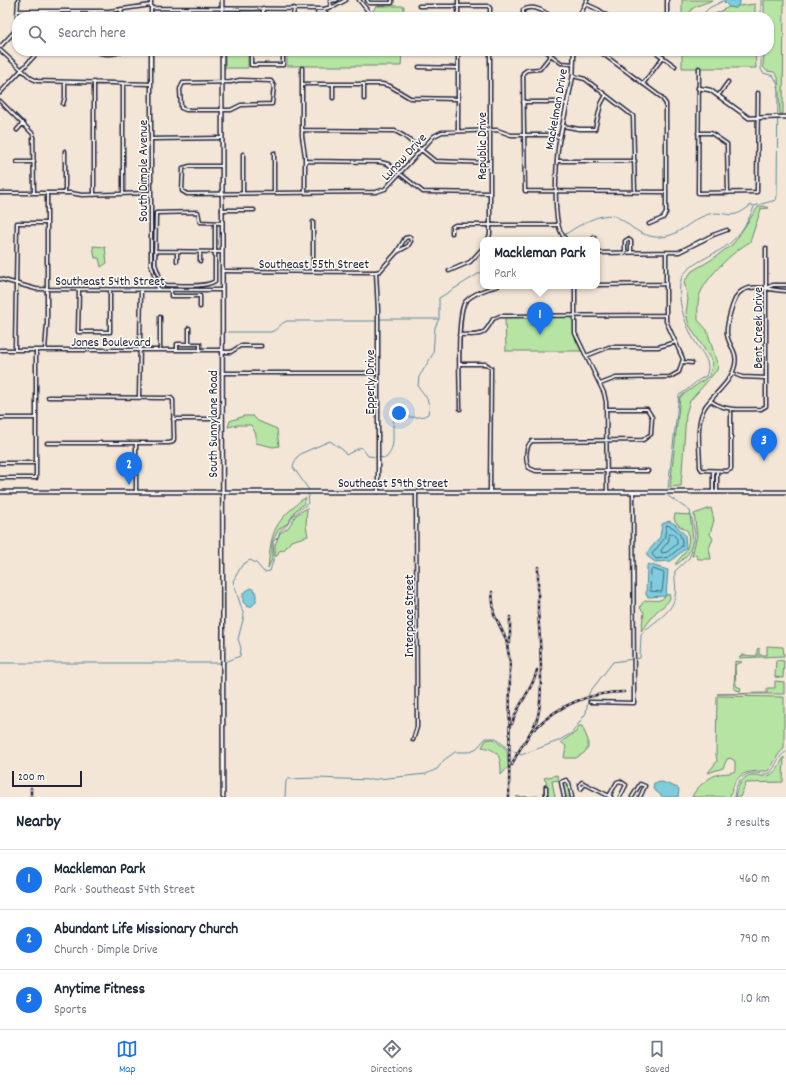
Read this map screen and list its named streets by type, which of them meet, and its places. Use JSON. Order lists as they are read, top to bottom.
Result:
{
  "streets": {
    "main road": ["Mackelman Drive", "South Sunnylane Road", "Southeast 59th Street"],
    "street": [
      "Republic Drive",
      "Lunow Drive",
      "South Dimple Avenue",
      "Southeast 55th Street",
      "Southeast 54th Street",
      "Bent Creek Drive",
      "Jones Boulevard",
      "Epperly Drive",
      "Interpace Street"
    ]
  },
  "crossings": [
    ["Mackelman Drive", "Lunow Drive"],
    ["Republic Drive", "Lunow Drive"],
    ["Lunow Drive", "South Sunnylane Road"],
    ["South Dimple Avenue", "Southeast 54th Street"],
    ["Southeast 55th Street", "Epperly Drive"],
    ["Southeast 55th Street", "South Sunnylane Road"],
    ["Southeast 54th Street", "South Sunnylane Road"],
    ["Jones Boulevard", "South Sunnylane Road"],
    ["Epperly Drive", "Southeast 59th Street"],
    ["South Sunnylane Road", "Southeast 59th Street"],
    ["Southeast 59th Street", "Interpace Street"]
  ],
  "scale_bar": "200 m",
  "page": {
    "search": "Search here",
    "popup": ["Mackleman Park", "Park"],
    "pins": ["1", "3", "2"],
    "scale": "200 m",
    "heading": ["Nearby", "3 results"],
    "list": [
      {
        "mark": "1",
        "name": "Mackleman Park",
        "note": "Park · Southeast 54th Street",
        "value": "460 m"
      },
      {
        "mark": "2",
        "name": "Abundant Life Missionary Church",
        "note": "Church · Dimple Drive",
        "value": "790 m"
      },
      {
        "mark": "3",
        "name": "Anytime Fitness",
        "note": "Sports",
        "value": "1.0 km"
      }
    ],
    "nav": ["Map", "Directions", "Saved"]
  }
}
